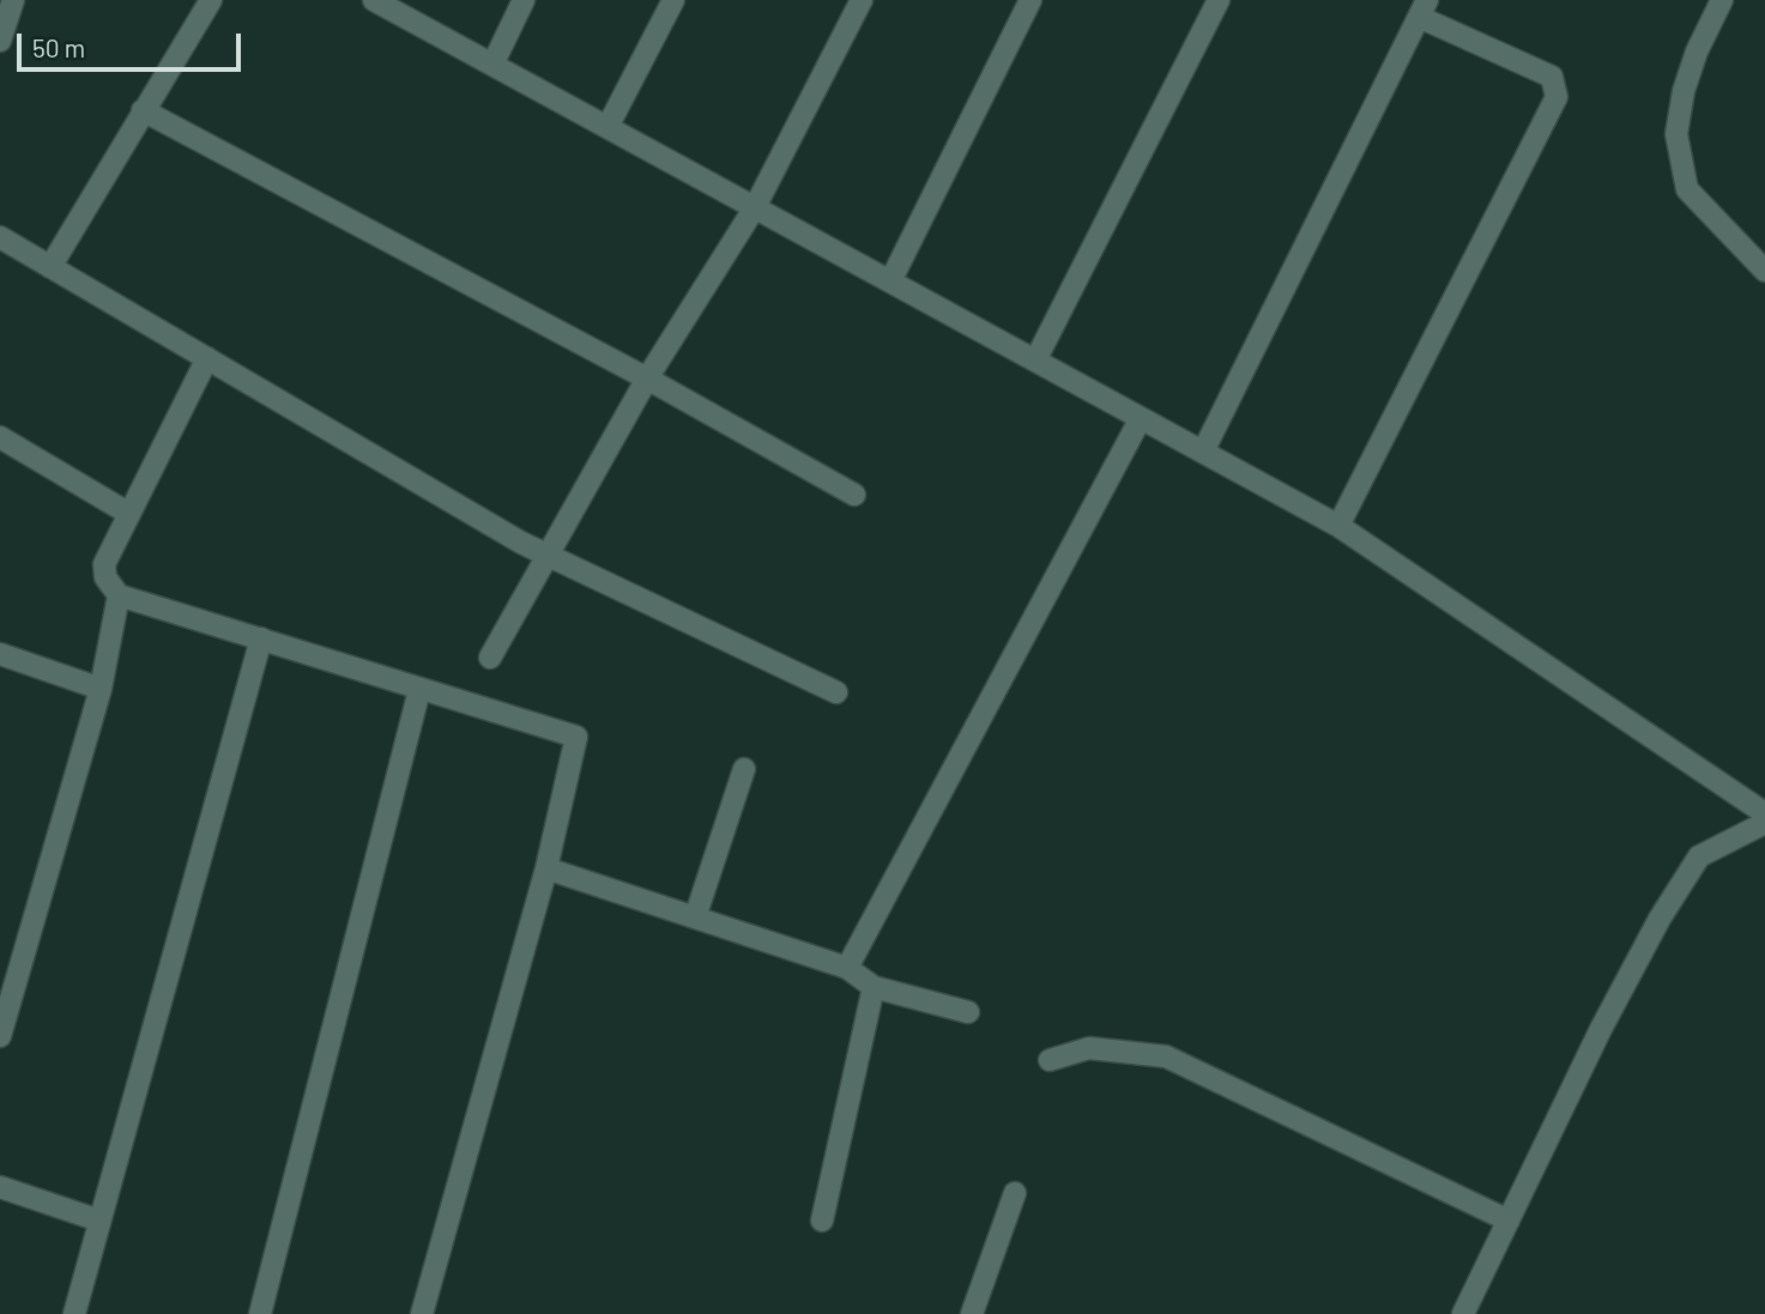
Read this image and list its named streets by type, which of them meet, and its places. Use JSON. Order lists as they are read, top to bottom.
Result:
{
  "scale_bar": "50 m"
}
